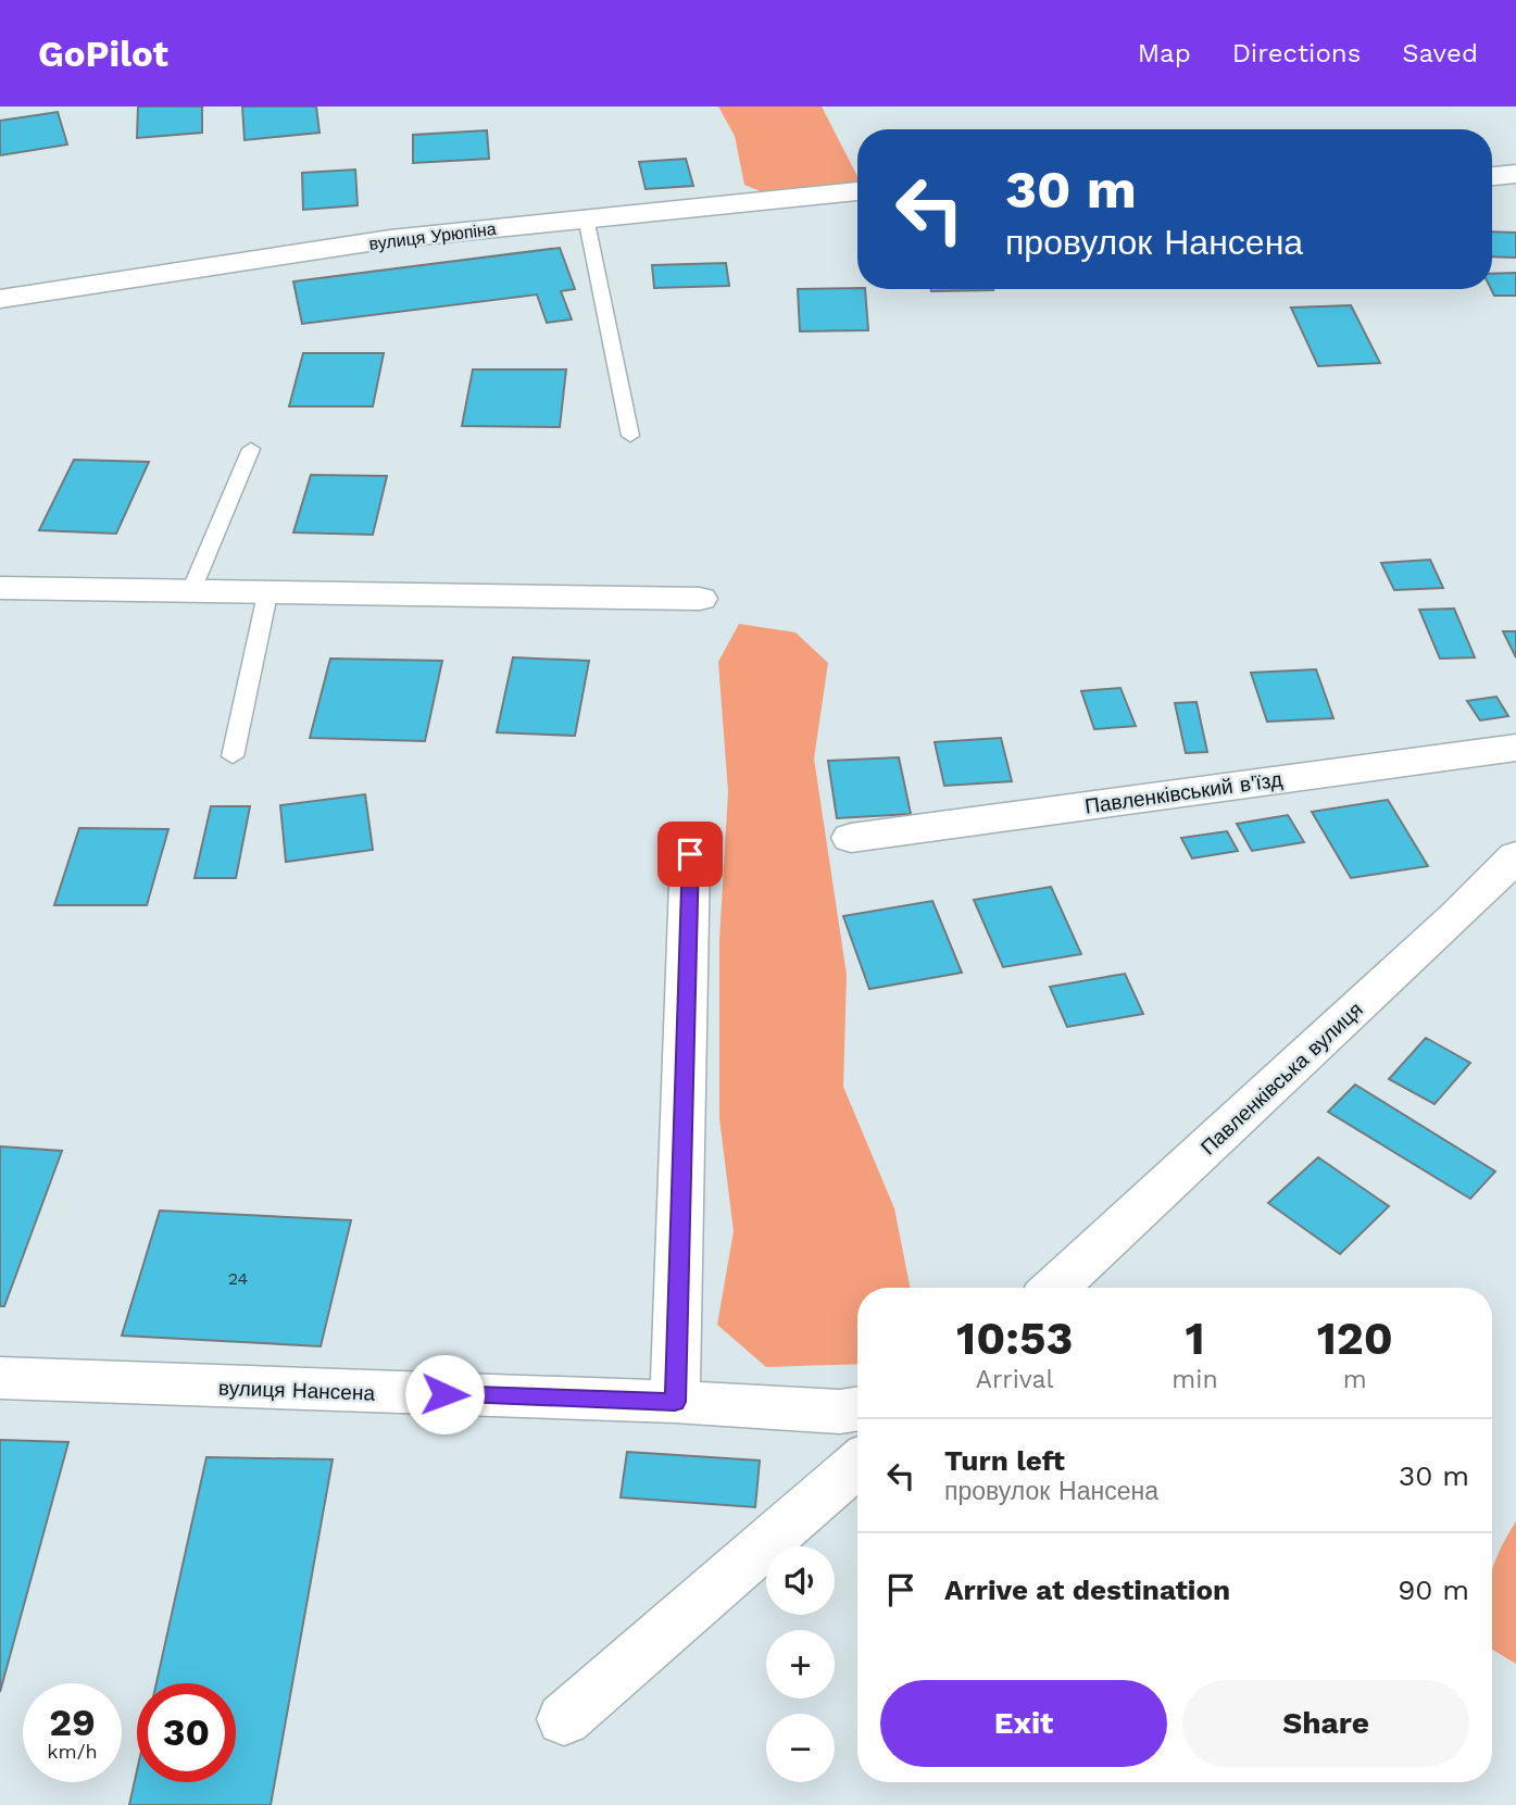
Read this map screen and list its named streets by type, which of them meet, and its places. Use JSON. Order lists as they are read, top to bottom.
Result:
{
  "streets": {
    "street": [
      "вулиця Урюпіна",
      "Павленківський в'їзд",
      "Павленківська вулиця",
      "вулиця Нансена"
    ]
  },
  "house_numbers": ["24"],
  "page": {
    "header": "GoPilot",
    "nav": ["Map", "Directions", "Saved"],
    "turn": ["30 m", "провулок Нансена"],
    "eta": [
      "10:53",
      "Arrival",
      "1",
      "min",
      "120",
      "m"
    ],
    "list": [
      {
        "name": "Turn left",
        "note": "провулок Нансена",
        "value": "30 m"
      },
      {
        "name": "Arrive at destination",
        "value": "90 m"
      }
    ],
    "map_buttons": ["+", "−"],
    "buttons": ["Exit", "Share"],
    "speed": "29 km/h",
    "limit": "30"
  }
}
